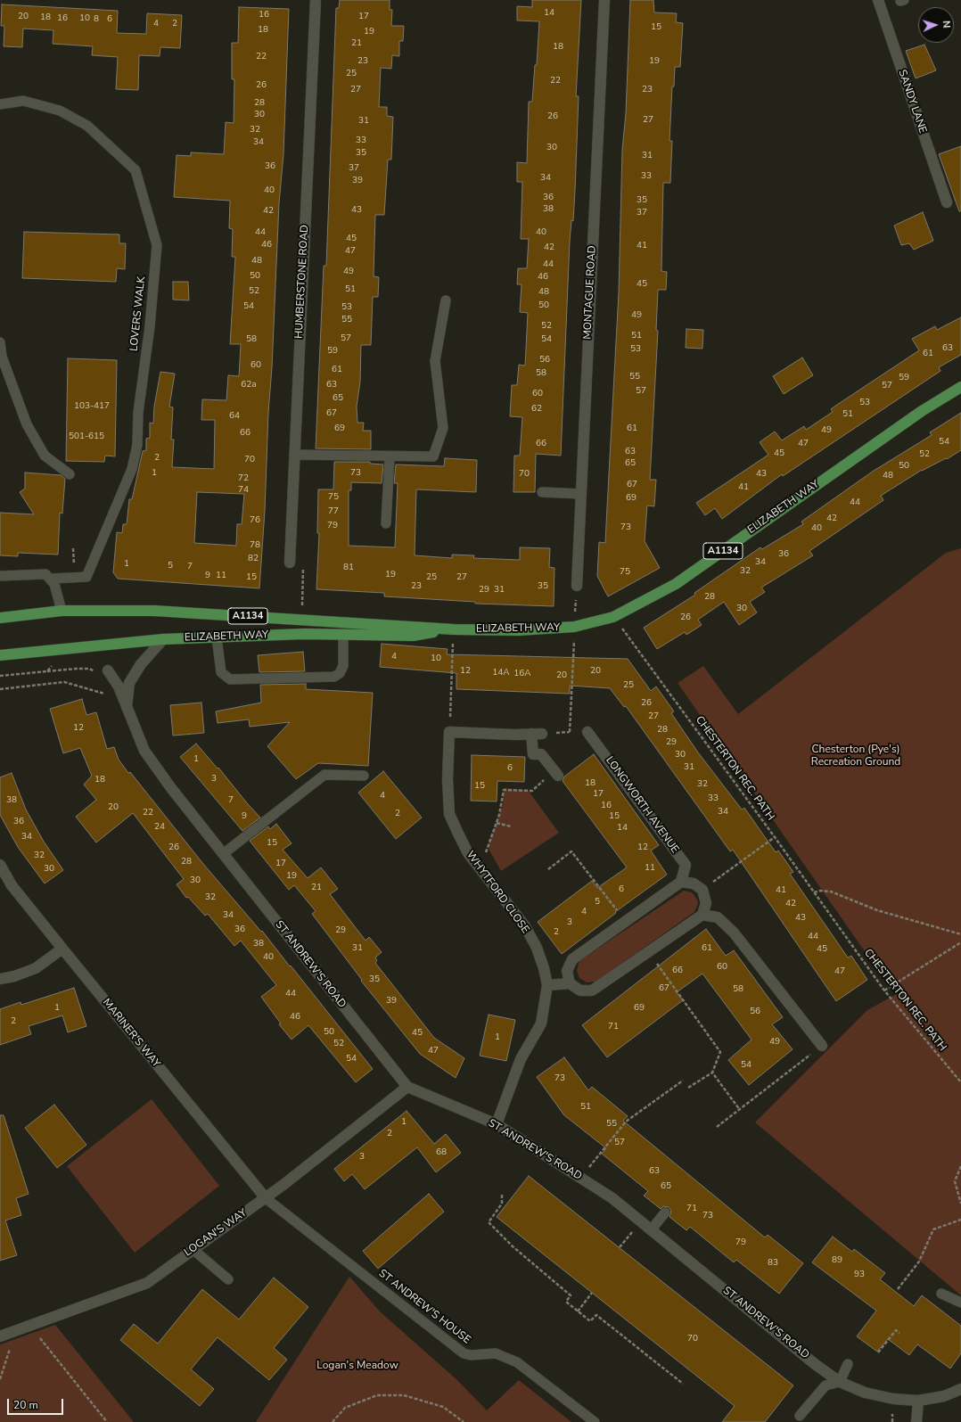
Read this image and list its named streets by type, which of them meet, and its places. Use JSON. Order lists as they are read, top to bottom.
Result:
{
  "streets": {
    "main road": ["ELIZABETH WAY", "A1134"],
    "street": [
      "SANDY LANE",
      "HUMBERSTONE ROAD",
      "MONTAGUE ROAD",
      "LONGWORTH AVENUE",
      "WHYTFORD CLOSE",
      "ST ANDREW'S ROAD",
      "MARINER'S WAY",
      "LOGAN'S WAY"
    ],
    "lane": ["LOVERS WALK", "ST ANDREW'S HOUSE"],
    "path": ["CHESTERTON REC. PATH"]
  },
  "crossings": [
    ["ELIZABETH WAY", "CHESTERTON REC. PATH"],
    ["ELIZABETH WAY", "ST ANDREW'S ROAD"],
    ["ST ANDREW'S ROAD", "LOGAN'S WAY"],
    ["MARINER'S WAY", "LOGAN'S WAY"],
    ["MARINER'S WAY", "ST ANDREW'S HOUSE"],
    ["LOGAN'S WAY", "ST ANDREW'S HOUSE"]
  ],
  "parks": ["Chesterton (Pye's) Recreation Ground", "Logan's Meadow"],
  "house_numbers": [
    "14",
    "16",
    "20",
    "17",
    "18",
    "16",
    "10",
    "8",
    "6",
    "4",
    "2",
    "15",
    "18",
    "19",
    "21",
    "18",
    "22",
    "23",
    "19",
    "25",
    "22",
    "26",
    "27",
    "23",
    "28",
    "30",
    "26",
    "27",
    "31",
    "32",
    "33",
    "34",
    "30",
    "35",
    "31",
    "36",
    "37",
    "33",
    "34",
    "39",
    "40",
    "36",
    "35",
    "38",
    "43",
    "42",
    "37",
    "44",
    "40",
    "45",
    "46",
    "41",
    "42",
    "47",
    "48",
    "44",
    "49",
    "50",
    "46",
    "45",
    "51",
    "52",
    "48",
    "50",
    "54",
    "53",
    "49",
    "55",
    "52",
    "51",
    "57",
    "58",
    "54",
    "63",
    "53",
    "59",
    "61",
    "56",
    "60",
    "61",
    "58",
    "55",
    "59",
    "62a",
    "63",
    "57",
    "57",
    "60",
    "65",
    "53",
    "103-417",
    "62",
    "67",
    "51",
    "64",
    "69",
    "61",
    "49",
    "66",
    "501-615",
    "54",
    "66",
    "47",
    "63",
    "45",
    "52",
    "2",
    "70",
    "65",
    "50",
    "1",
    "73",
    "70",
    "43",
    "48",
    "72",
    "67",
    "41",
    "74",
    "75",
    "69",
    "44",
    "77",
    "42",
    "76",
    "79",
    "73",
    "40",
    "78",
    "36",
    "82",
    "34",
    "1",
    "5",
    "7",
    "81",
    "32",
    "75",
    "19",
    "9",
    "11",
    "15",
    "25",
    "27",
    "23",
    "35",
    "29",
    "31",
    "28",
    "30",
    "26",
    "4",
    "10",
    "12",
    "20",
    "14A",
    "16A",
    "20",
    "25",
    "26",
    "27",
    "12",
    "28",
    "29",
    "30",
    "1",
    "31",
    "6",
    "3",
    "18",
    "18",
    "32",
    "15",
    "17",
    "4",
    "33",
    "38",
    "7",
    "16",
    "20",
    "34",
    "22",
    "2",
    "9",
    "15",
    "36",
    "24",
    "14",
    "34",
    "15",
    "26",
    "12",
    "32",
    "28",
    "17",
    "11",
    "30",
    "19",
    "30",
    "21",
    "6",
    "41",
    "32",
    "5",
    "42",
    "4",
    "34",
    "43",
    "3",
    "36",
    "29",
    "2",
    "44",
    "38",
    "31",
    "61",
    "45",
    "40",
    "60",
    "66",
    "47",
    "35",
    "67",
    "58",
    "44",
    "39",
    "1",
    "69",
    "56",
    "46",
    "2",
    "71",
    "50",
    "45",
    "1",
    "49",
    "52",
    "47",
    "54",
    "54",
    "73",
    "51",
    "1",
    "55",
    "2",
    "57",
    "68",
    "3",
    "63",
    "65",
    "71",
    "73",
    "79",
    "89",
    "83",
    "93",
    "70"
  ],
  "scale_bar": "20 m",
  "north": "right"
}
